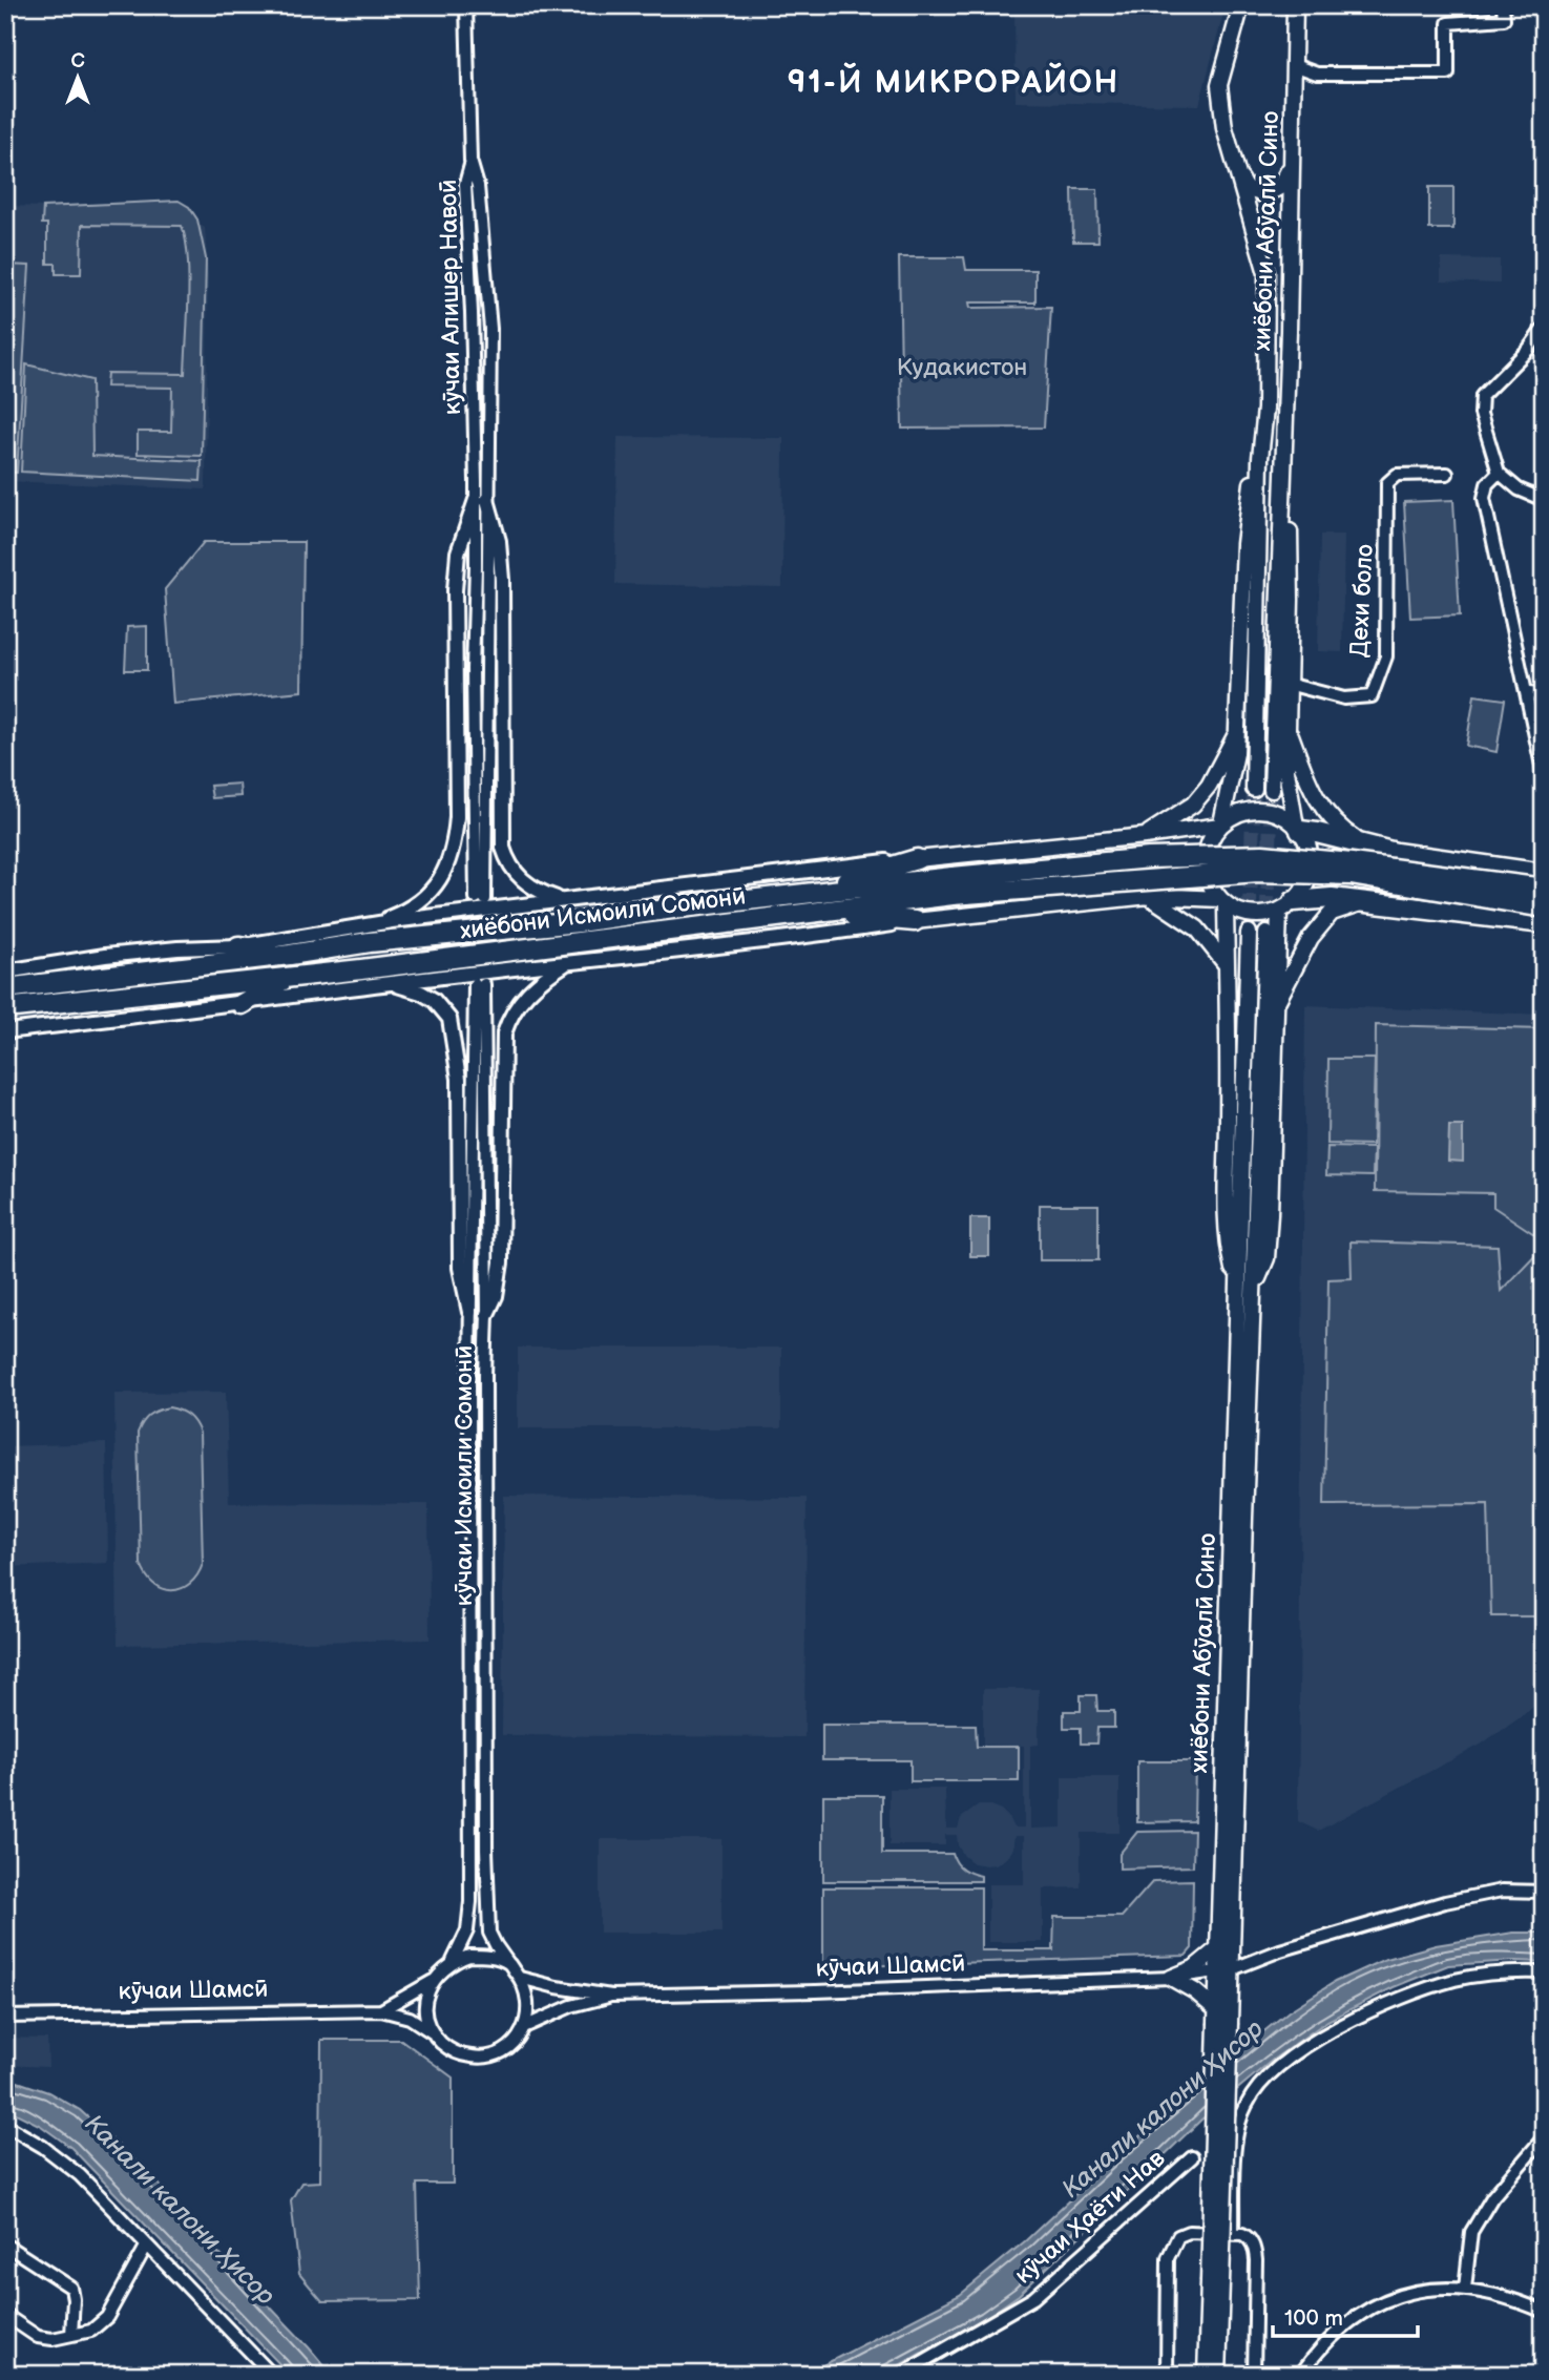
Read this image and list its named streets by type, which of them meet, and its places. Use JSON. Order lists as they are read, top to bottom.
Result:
{
  "streets": {
    "highway": ["хиёбони Исмоили Сомонӣ"],
    "main road": ["хиёбони Абӯалӣ Сино"],
    "street": [
      "кӯчаи Алишер Навоӣ",
      "Дехи боло",
      "кӯчаи Исмоили Сомонӣ",
      "кӯчаи Шамсӣ",
      "кӯчаи Ҳаёти Нав"
    ]
  },
  "crossings": [
    ["хиёбони Абӯалӣ Сино", "Дехи боло"],
    ["хиёбони Абӯалӣ Сино", "кӯчаи Шамсӣ"],
    ["кӯчаи Исмоили Сомонӣ", "кӯчаи Шамсӣ"]
  ],
  "districts": ["91-Й МИКРОРАЙОН"],
  "water": ["Канали калони Ҳисор"],
  "parks": ["Кудакистон"],
  "scale_bar": "100 m",
  "north": "top"
}
